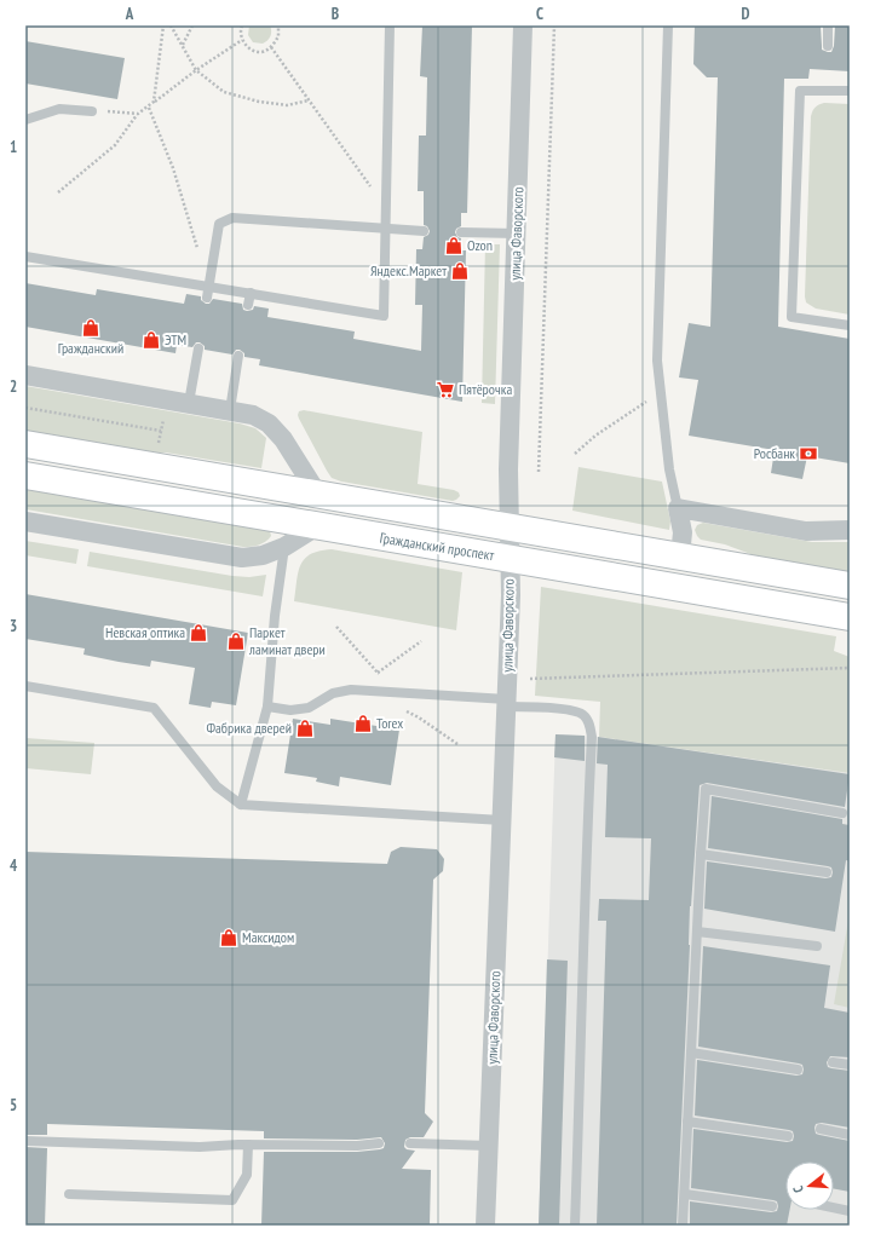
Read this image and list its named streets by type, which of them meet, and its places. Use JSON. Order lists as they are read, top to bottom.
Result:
{
  "streets": {
    "main road": ["Гражданский проспект"],
    "street": ["улица Фаворского"]
  },
  "crossings": [
    ["улица Фаворского", "Гражданский проспект"]
  ],
  "places": {
    "shop": [
      "Ozon",
      "Яндекс.Маркет",
      "Гражданский",
      "ЭТМ",
      "Невская оптика",
      "Паркет ламинат двери",
      "Torex",
      "Фабрика дверей",
      "Максидом"
    ],
    "supermarket": ["Пятёрочка"],
    "bank": ["Росбанк"]
  },
  "north": "left",
  "grid": {
    "columns": [
      "A",
      "B",
      "C",
      "D"
    ],
    "rows": [
      "1",
      "2",
      "3",
      "4",
      "5"
    ]
  }
}
